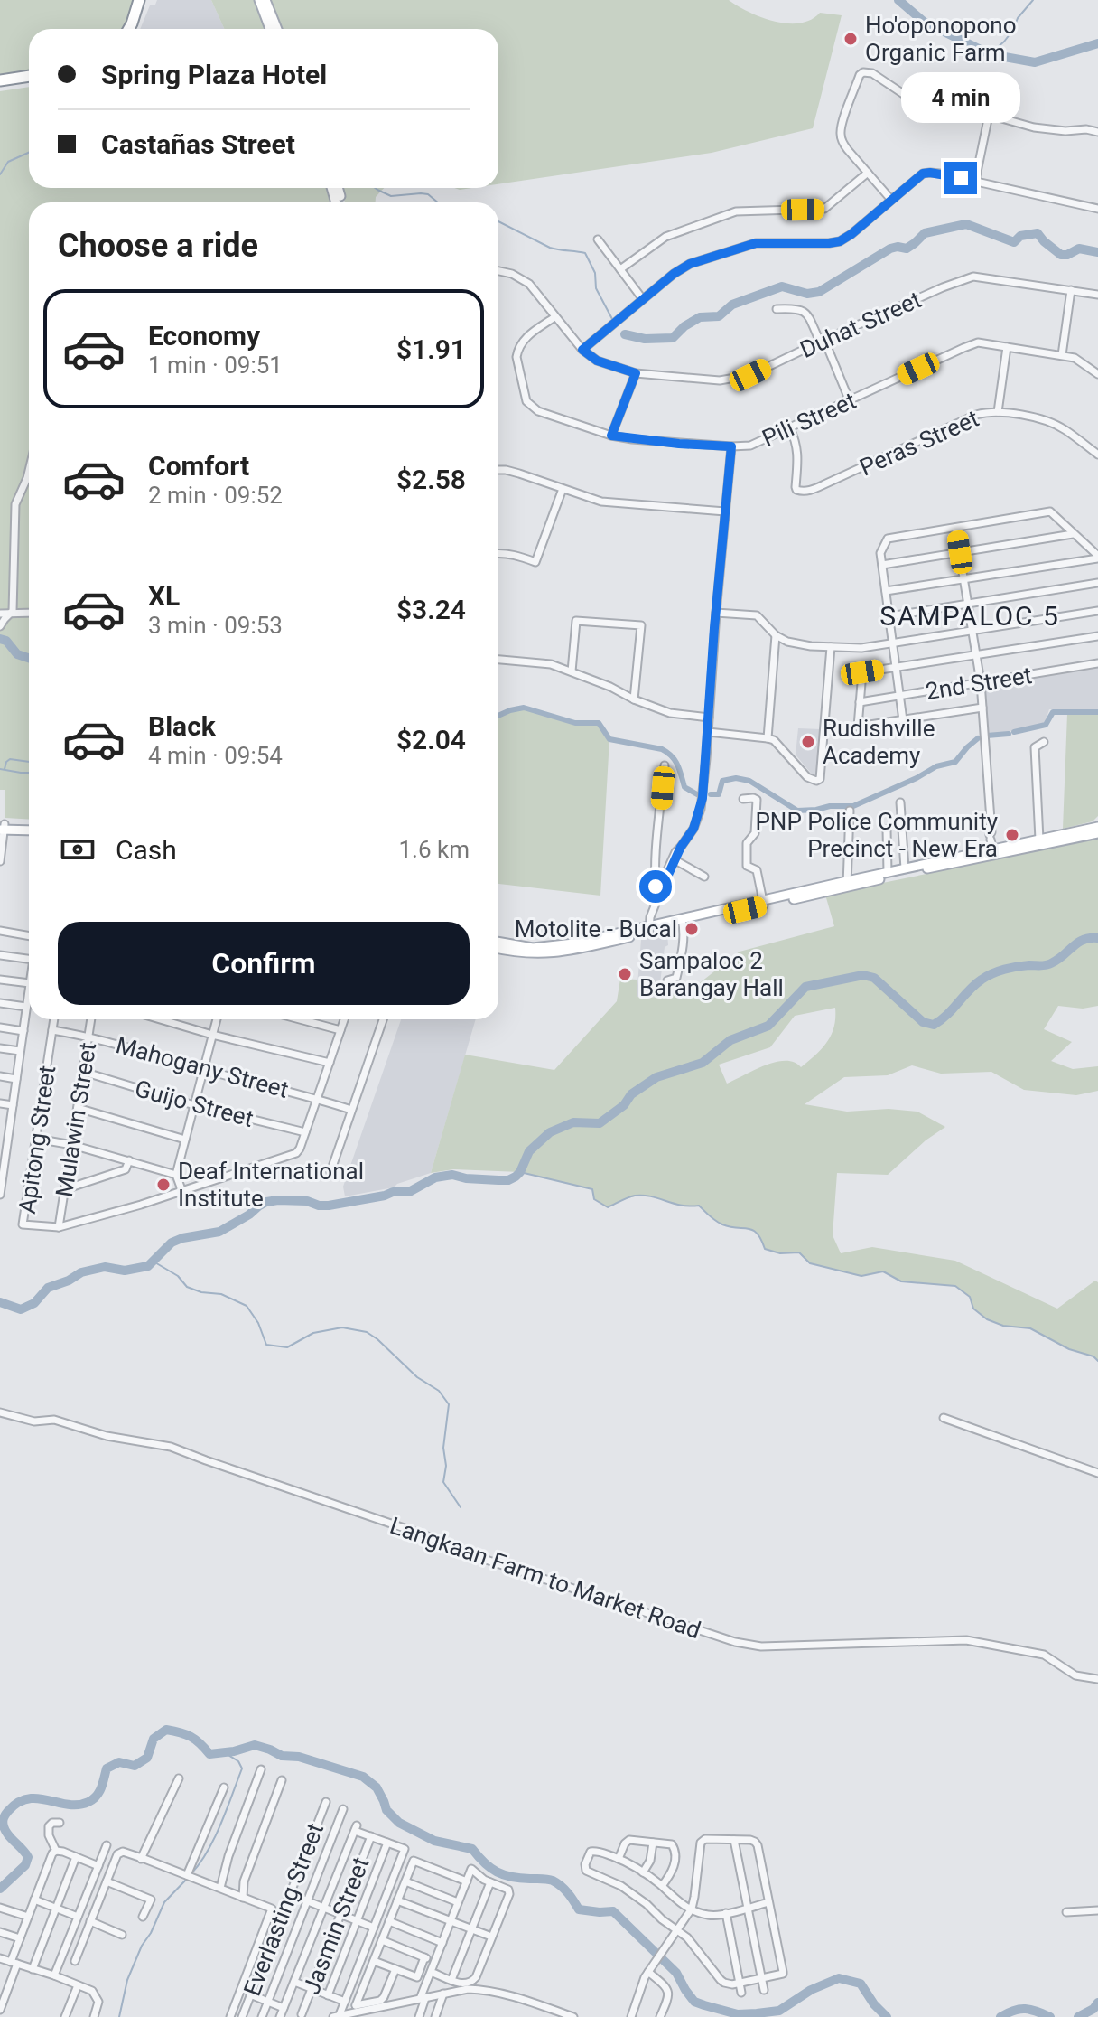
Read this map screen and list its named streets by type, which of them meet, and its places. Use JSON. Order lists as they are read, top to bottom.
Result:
{
  "streets": {
    "street": [
      "Duhat Street",
      "Pili Street",
      "Peras Street",
      "2nd Street",
      "Mahogany Street",
      "Guijo Street",
      "Mulawin Street",
      "Apitong Street",
      "Langkaan Farm to Market Road",
      "Everlasting Street",
      "Jasmin Street"
    ]
  },
  "crossings": [
    ["Duhat Street", "Pili Street"],
    ["Pili Street", "Peras Street"],
    ["Mahogany Street", "Mulawin Street"],
    ["Mahogany Street", "Apitong Street"],
    ["Guijo Street", "Mulawin Street"],
    ["Guijo Street", "Apitong Street"],
    ["Mulawin Street", "Apitong Street"]
  ],
  "districts": ["SAMPALOC 5"],
  "places": [
    "Ho'oponopono Organic Farm",
    "Rudishville Academy",
    "PNP Police Community Precinct - New Era",
    "Motolite - Bucal",
    "Sampaloc 2 Barangay Hall",
    "Deaf International Institute"
  ],
  "page": {
    "banner": ["Spring Plaza Hotel", "Castañas Street"],
    "bubble": "4 min",
    "heading": "Choose a ride",
    "list": [
      {
        "name": "Economy",
        "note": "1 min · 09:51",
        "value": "$1.91"
      },
      {
        "name": "Comfort",
        "note": "2 min · 09:52",
        "value": "$2.58"
      },
      {
        "name": "XL",
        "note": "3 min · 09:53",
        "value": "$3.24"
      },
      {
        "name": "Black",
        "note": "4 min · 09:54",
        "value": "$2.04"
      }
    ],
    "pay": ["Cash", "1.6 km"],
    "buttons": "Confirm"
  }
}
